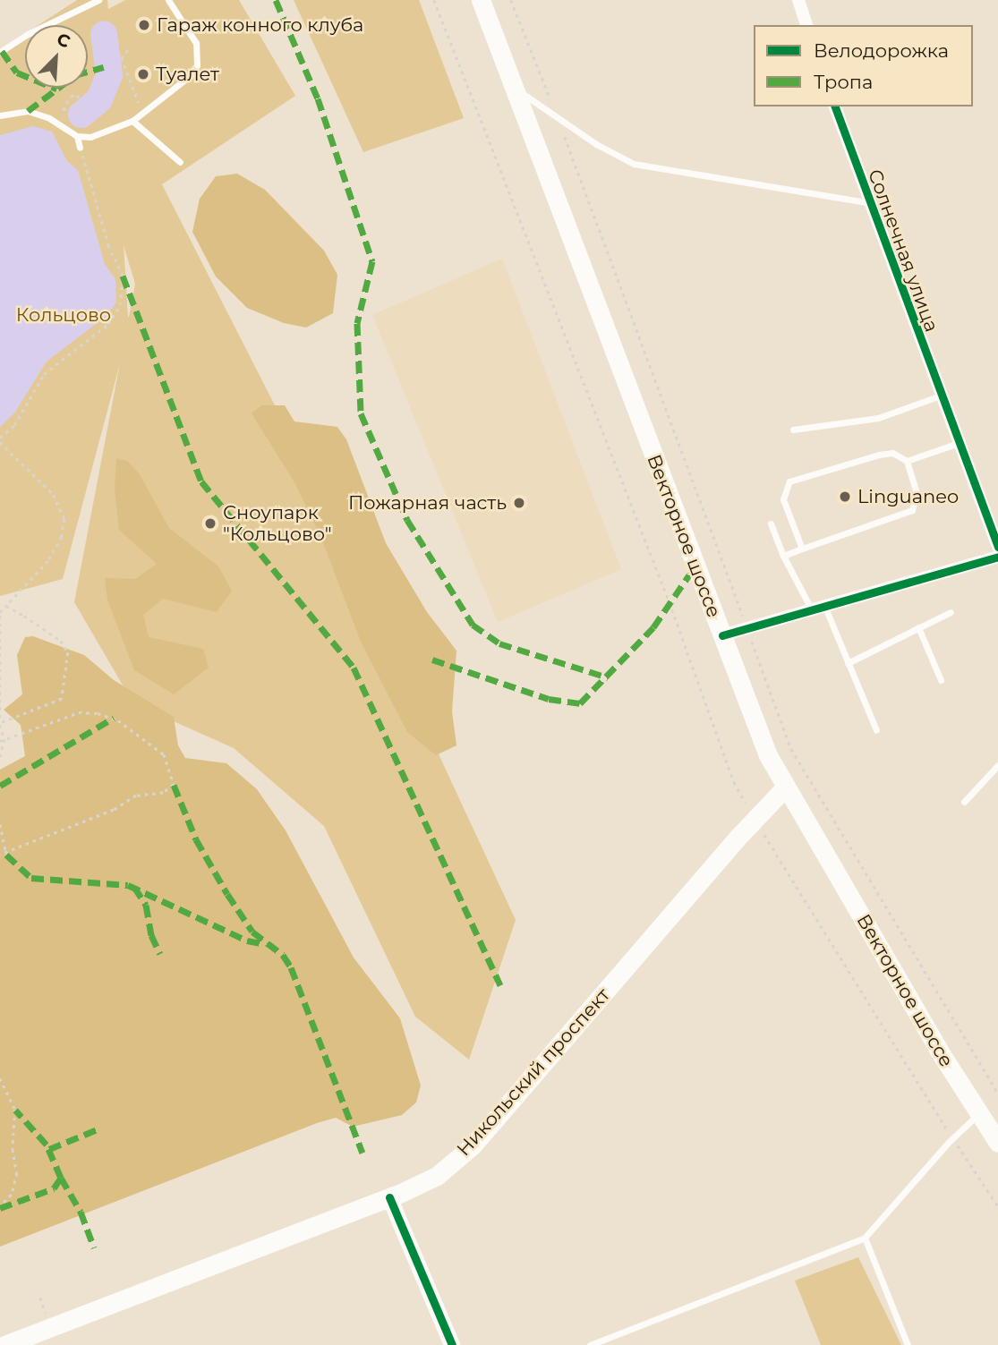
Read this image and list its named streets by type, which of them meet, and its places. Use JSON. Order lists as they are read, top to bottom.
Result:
{
  "streets": {
    "main road": ["Векторное шоссе", "Никольский проспект"],
    "street": ["Солнечная улица"]
  },
  "crossings": [
    ["Векторное шоссе", "Никольский проспект"]
  ],
  "parks": ["Кольцово"],
  "places": [
    "Гараж конного клуба",
    "Туалет",
    "Linguaneo",
    "Пожарная часть",
    "Сноупарк \"Кольцово\""
  ],
  "legend": ["Велодорожка", "Тропа"],
  "north": "top right"
}
